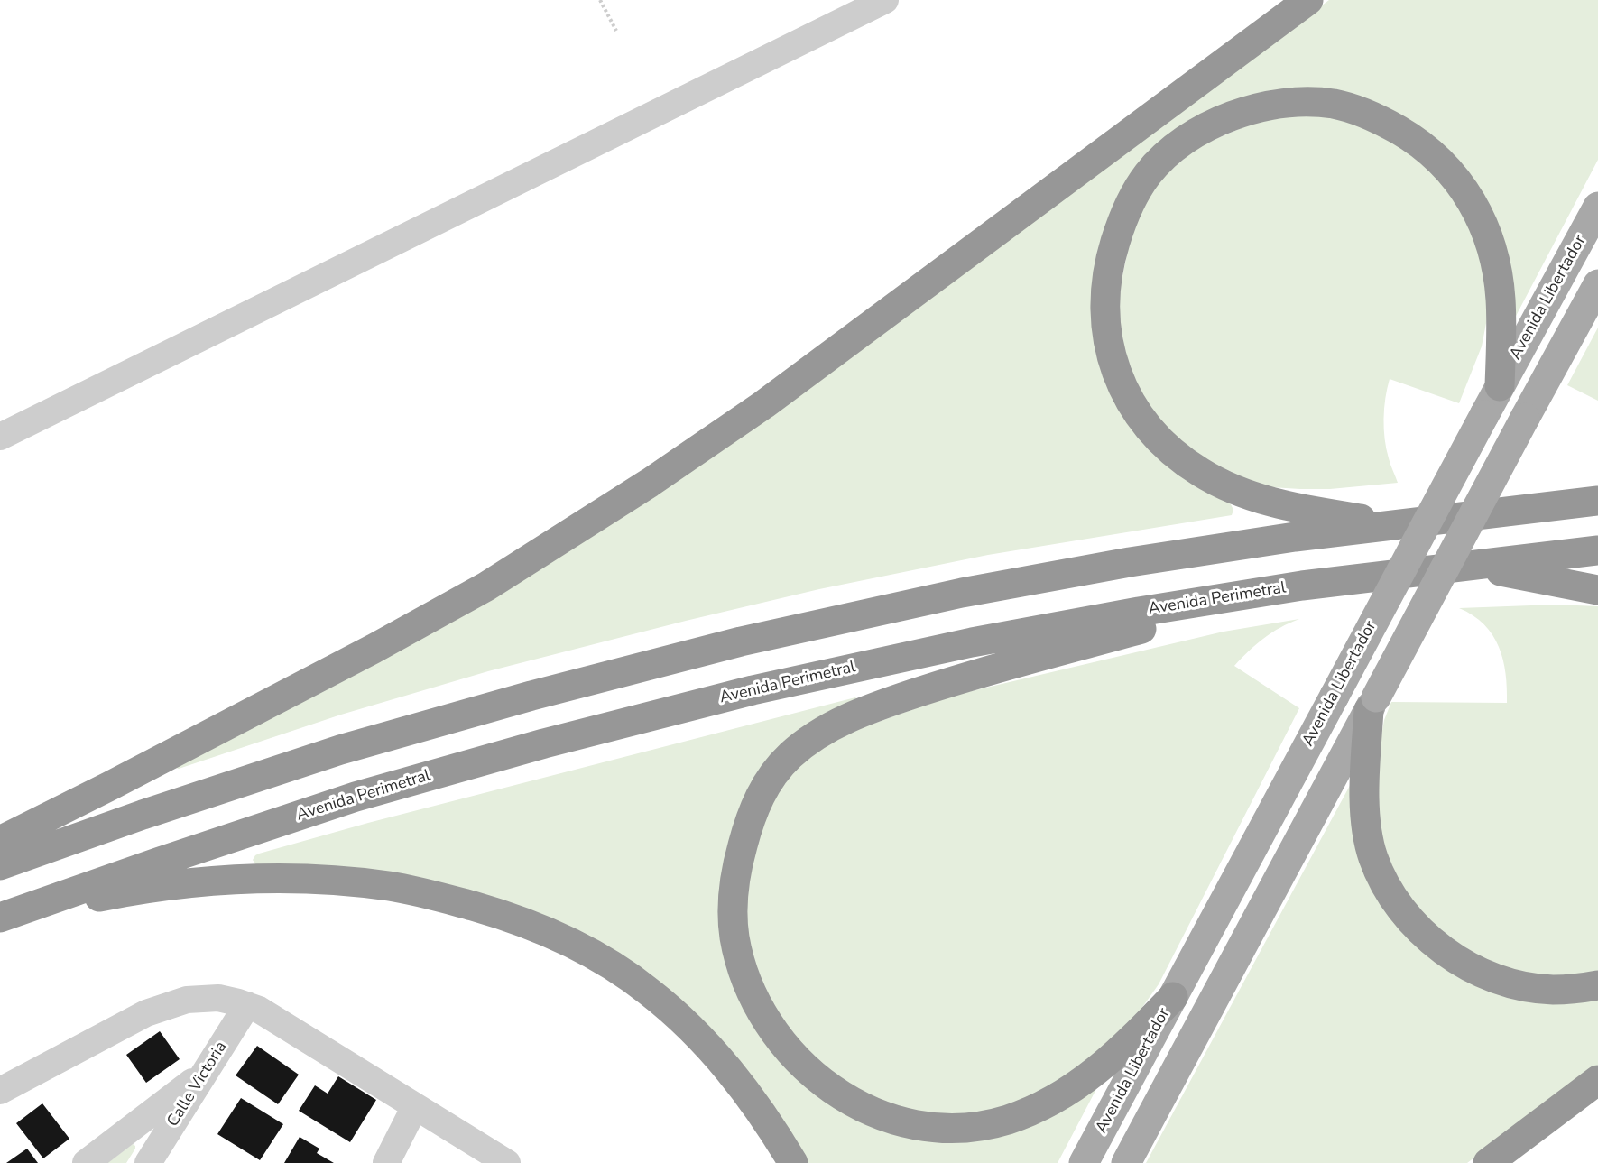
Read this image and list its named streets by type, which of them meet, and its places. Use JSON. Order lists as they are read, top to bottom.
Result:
{
  "streets": {
    "highway": ["Avenida Perimetral"],
    "main road": ["Avenida Libertador"],
    "street": ["Calle Victoria"]
  }
}
